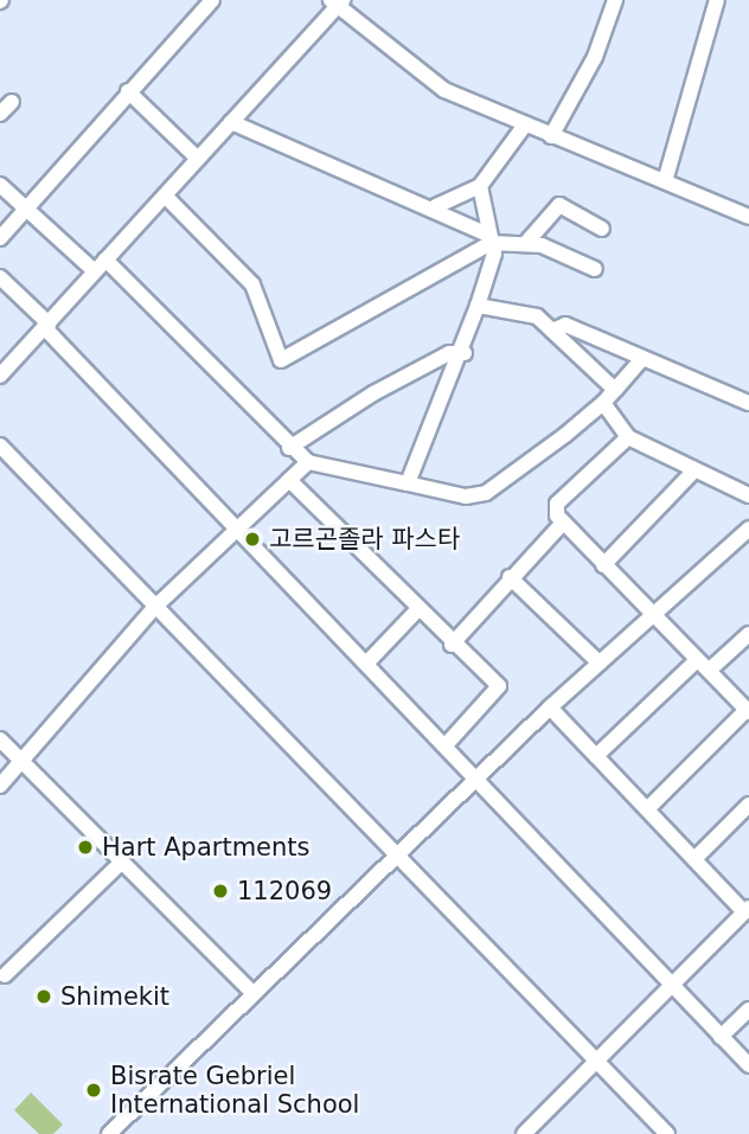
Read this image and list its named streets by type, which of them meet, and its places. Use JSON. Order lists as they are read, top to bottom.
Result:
{
  "places": [
    "고르곤졸라 파스타",
    "Hart Apartments",
    "112069",
    "Shimekit",
    "Bisrate Gebriel International School"
  ]
}
